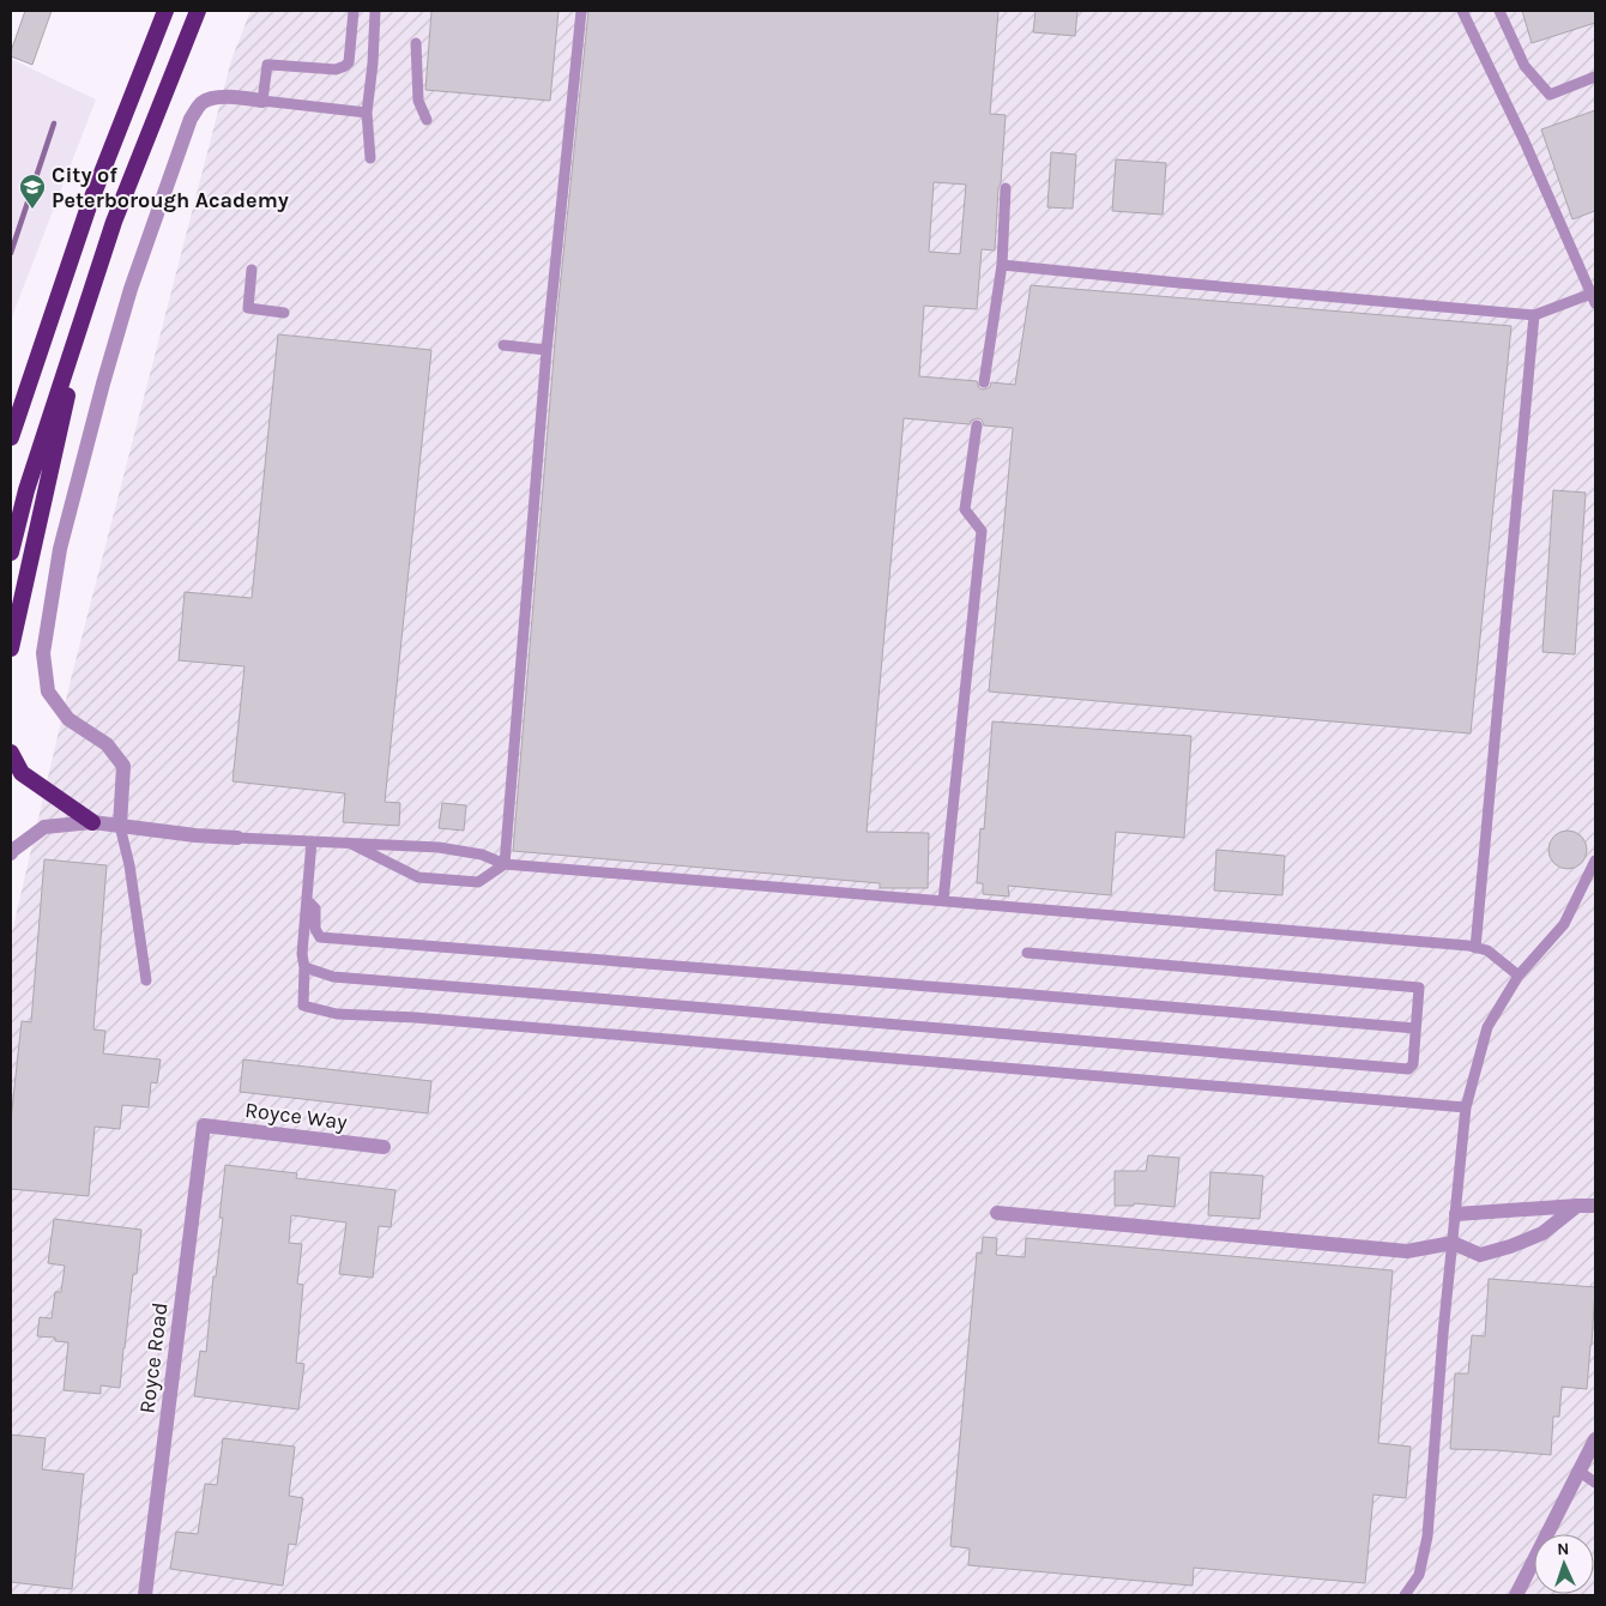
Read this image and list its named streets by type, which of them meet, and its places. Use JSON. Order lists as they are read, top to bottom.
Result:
{
  "streets": {
    "street": ["Royce Way", "Royce Road"]
  },
  "crossings": [
    ["Royce Way", "Royce Road"]
  ],
  "places": {
    "school or university": ["City of Peterborough Academy"]
  },
  "north": "top"
}
